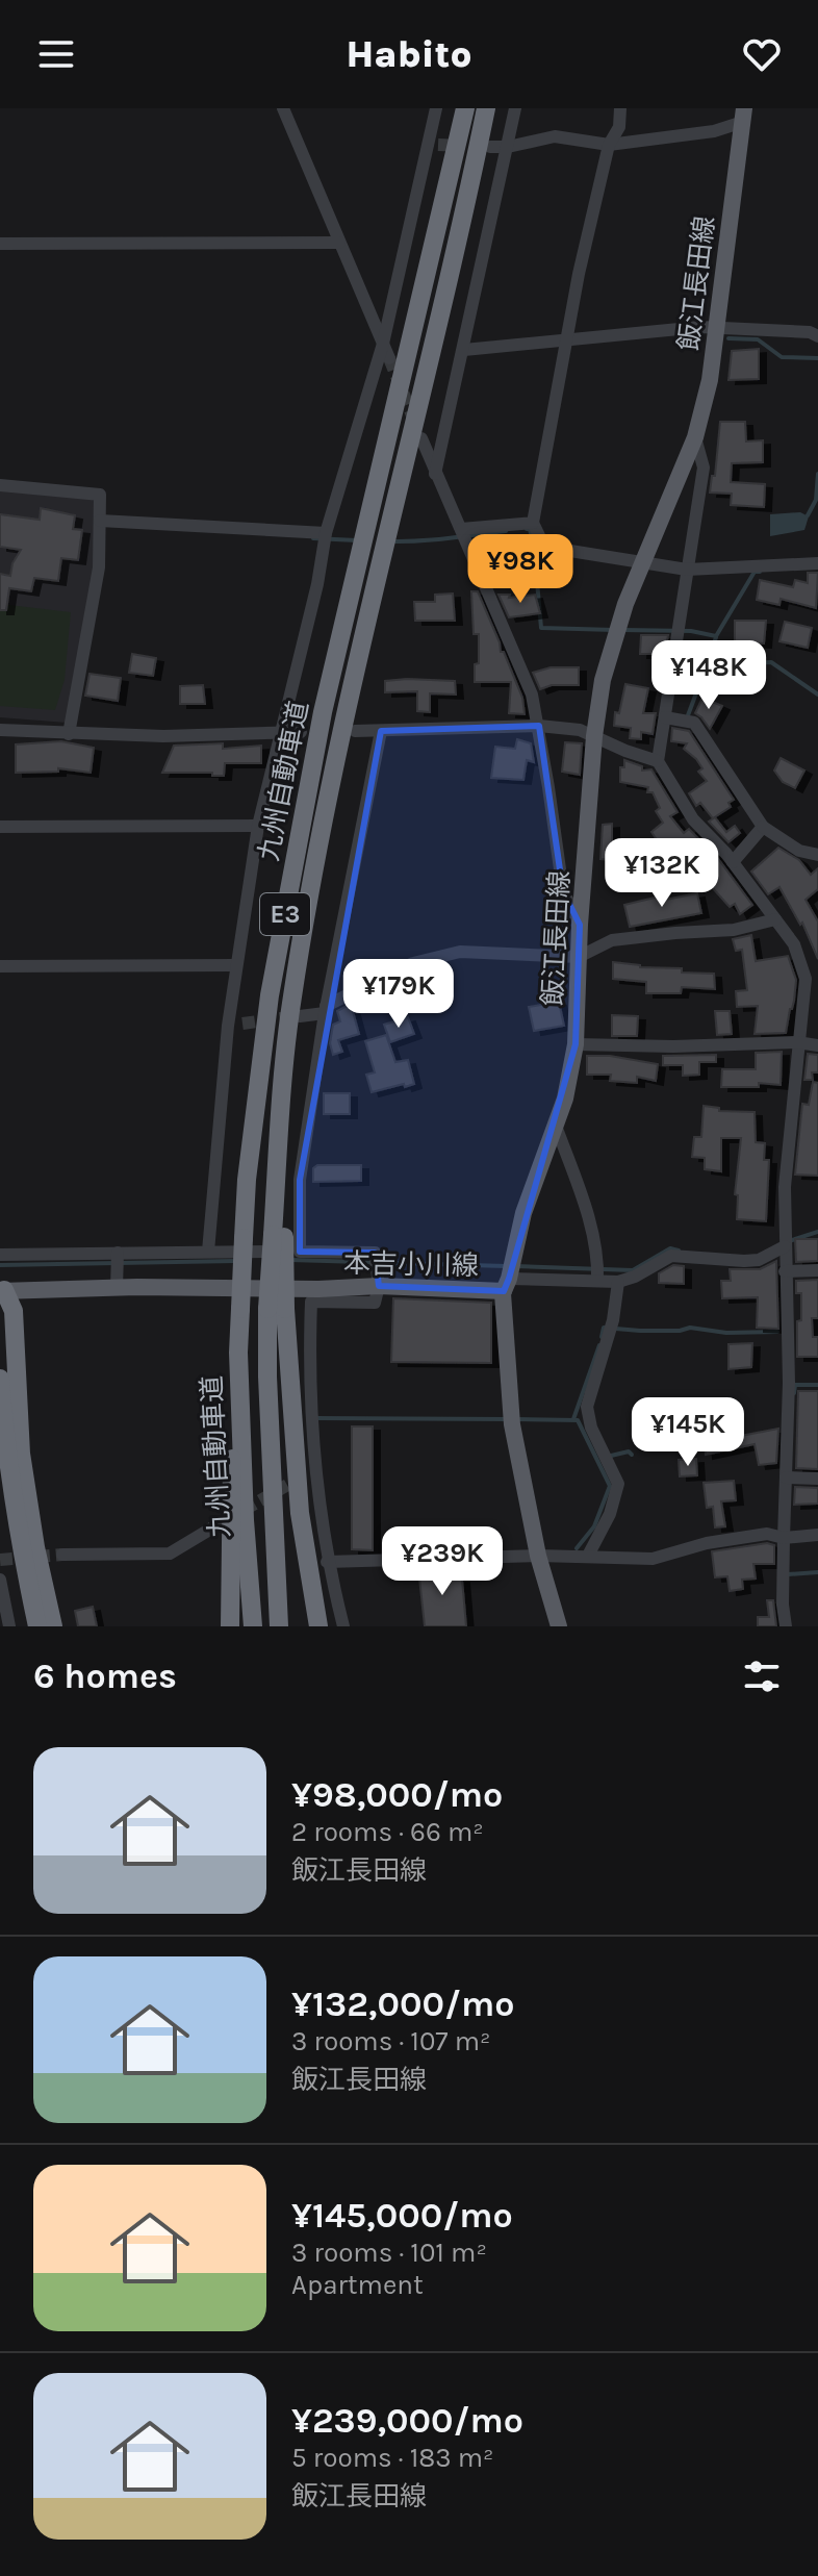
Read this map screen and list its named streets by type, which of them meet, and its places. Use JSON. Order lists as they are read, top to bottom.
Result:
{
  "streets": {
    "highway": ["九州自動車道", "E3"],
    "main road": ["飯江長田線", "本吉小川線"]
  },
  "crossings": [
    ["飯江長田線", "本吉小川線"]
  ],
  "page": {
    "header": "Habito",
    "price": [
      "¥98K",
      "¥148K",
      "¥132K",
      "¥179K",
      "¥145K",
      "¥239K"
    ],
    "heading": "6 homes",
    "list": [
      {
        "name": "¥98,000/mo",
        "note": "2 rooms · 66 m² · 飯江長田線"
      },
      {
        "name": "¥132,000/mo",
        "note": "3 rooms · 107 m² · 飯江長田線"
      },
      {
        "name": "¥145,000/mo",
        "note": "3 rooms · 101 m² · Apartment"
      },
      {
        "name": "¥239,000/mo",
        "note": "5 rooms · 183 m² · 飯江長田線"
      }
    ]
  }
}
